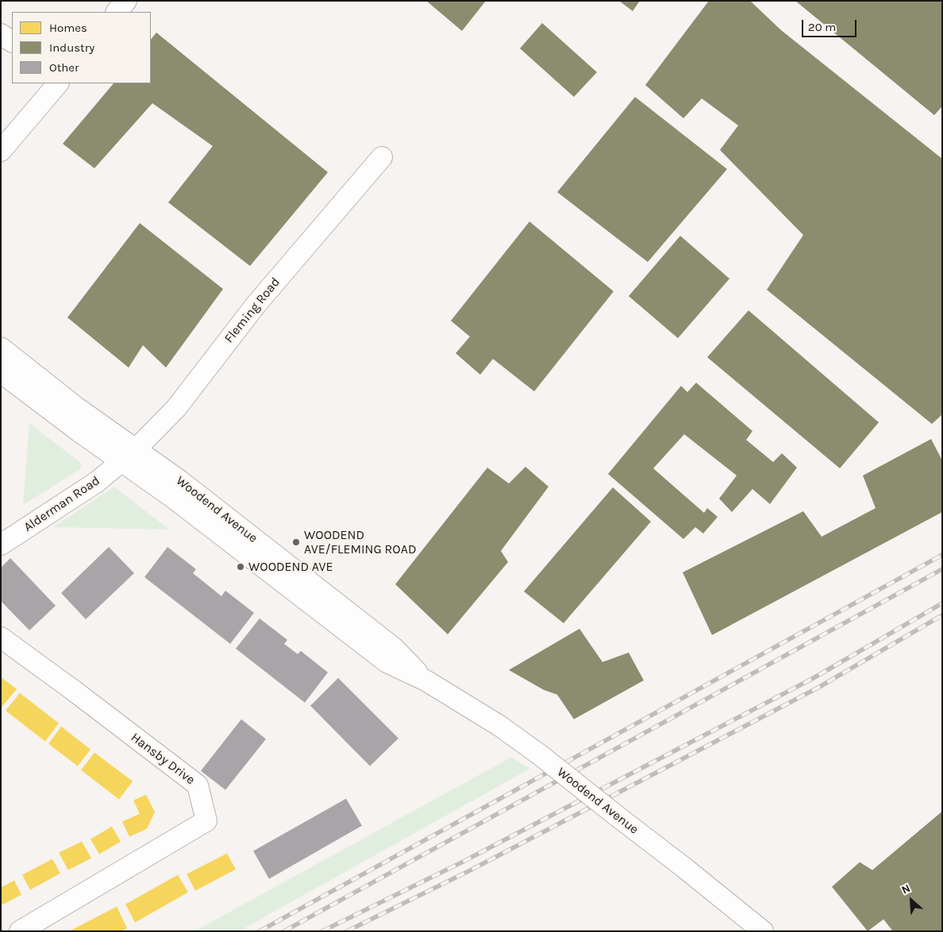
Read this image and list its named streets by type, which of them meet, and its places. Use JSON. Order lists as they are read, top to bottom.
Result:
{
  "streets": {
    "street": [
      "Fleming Road",
      "Alderman Road",
      "Woodend Avenue",
      "Hansby Drive"
    ]
  },
  "crossings": [
    ["Fleming Road", "Alderman Road"],
    ["Fleming Road", "Woodend Avenue"],
    ["Alderman Road", "Woodend Avenue"]
  ],
  "places": ["WOODEND AVE/FLEMING ROAD", "WOODEND AVE"],
  "legend": ["Homes", "Industry", "Other"],
  "scale_bar": "20 m",
  "north": "top left"
}
